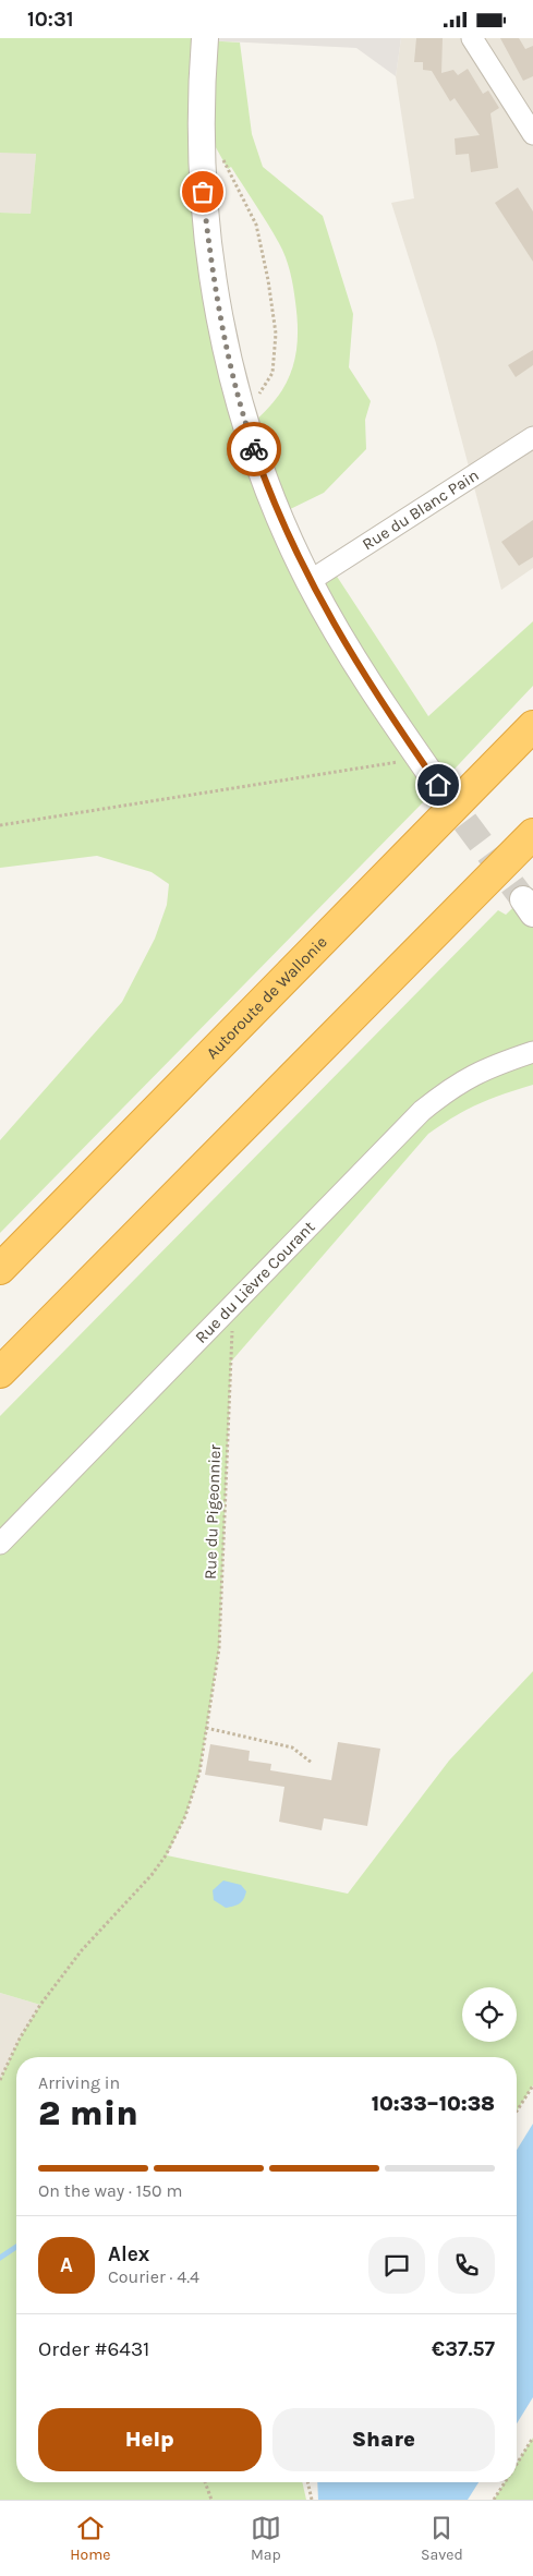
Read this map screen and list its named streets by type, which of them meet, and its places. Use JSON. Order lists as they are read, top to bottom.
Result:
{
  "streets": {
    "highway": ["Autoroute de Wallonie"],
    "street": ["Rue du Blanc Pain", "Rue du Lièvre Courant"],
    "path": ["Rue du Pigeonnier"]
  },
  "crossings": [
    ["Rue du Lièvre Courant", "Rue du Pigeonnier"]
  ],
  "page": {
    "status": "10:31",
    "heading": ["2 min", "Arriving in", "10:33–10:38"],
    "panel": [
      "Alex",
      "Courier · 4.4",
      "Order #6431",
      "€37.57"
    ],
    "bar": "On the way · 150 m",
    "round": "A",
    "buttons": ["Help", "Share"],
    "tabs": ["Home", "Map", "Saved"]
  }
}
